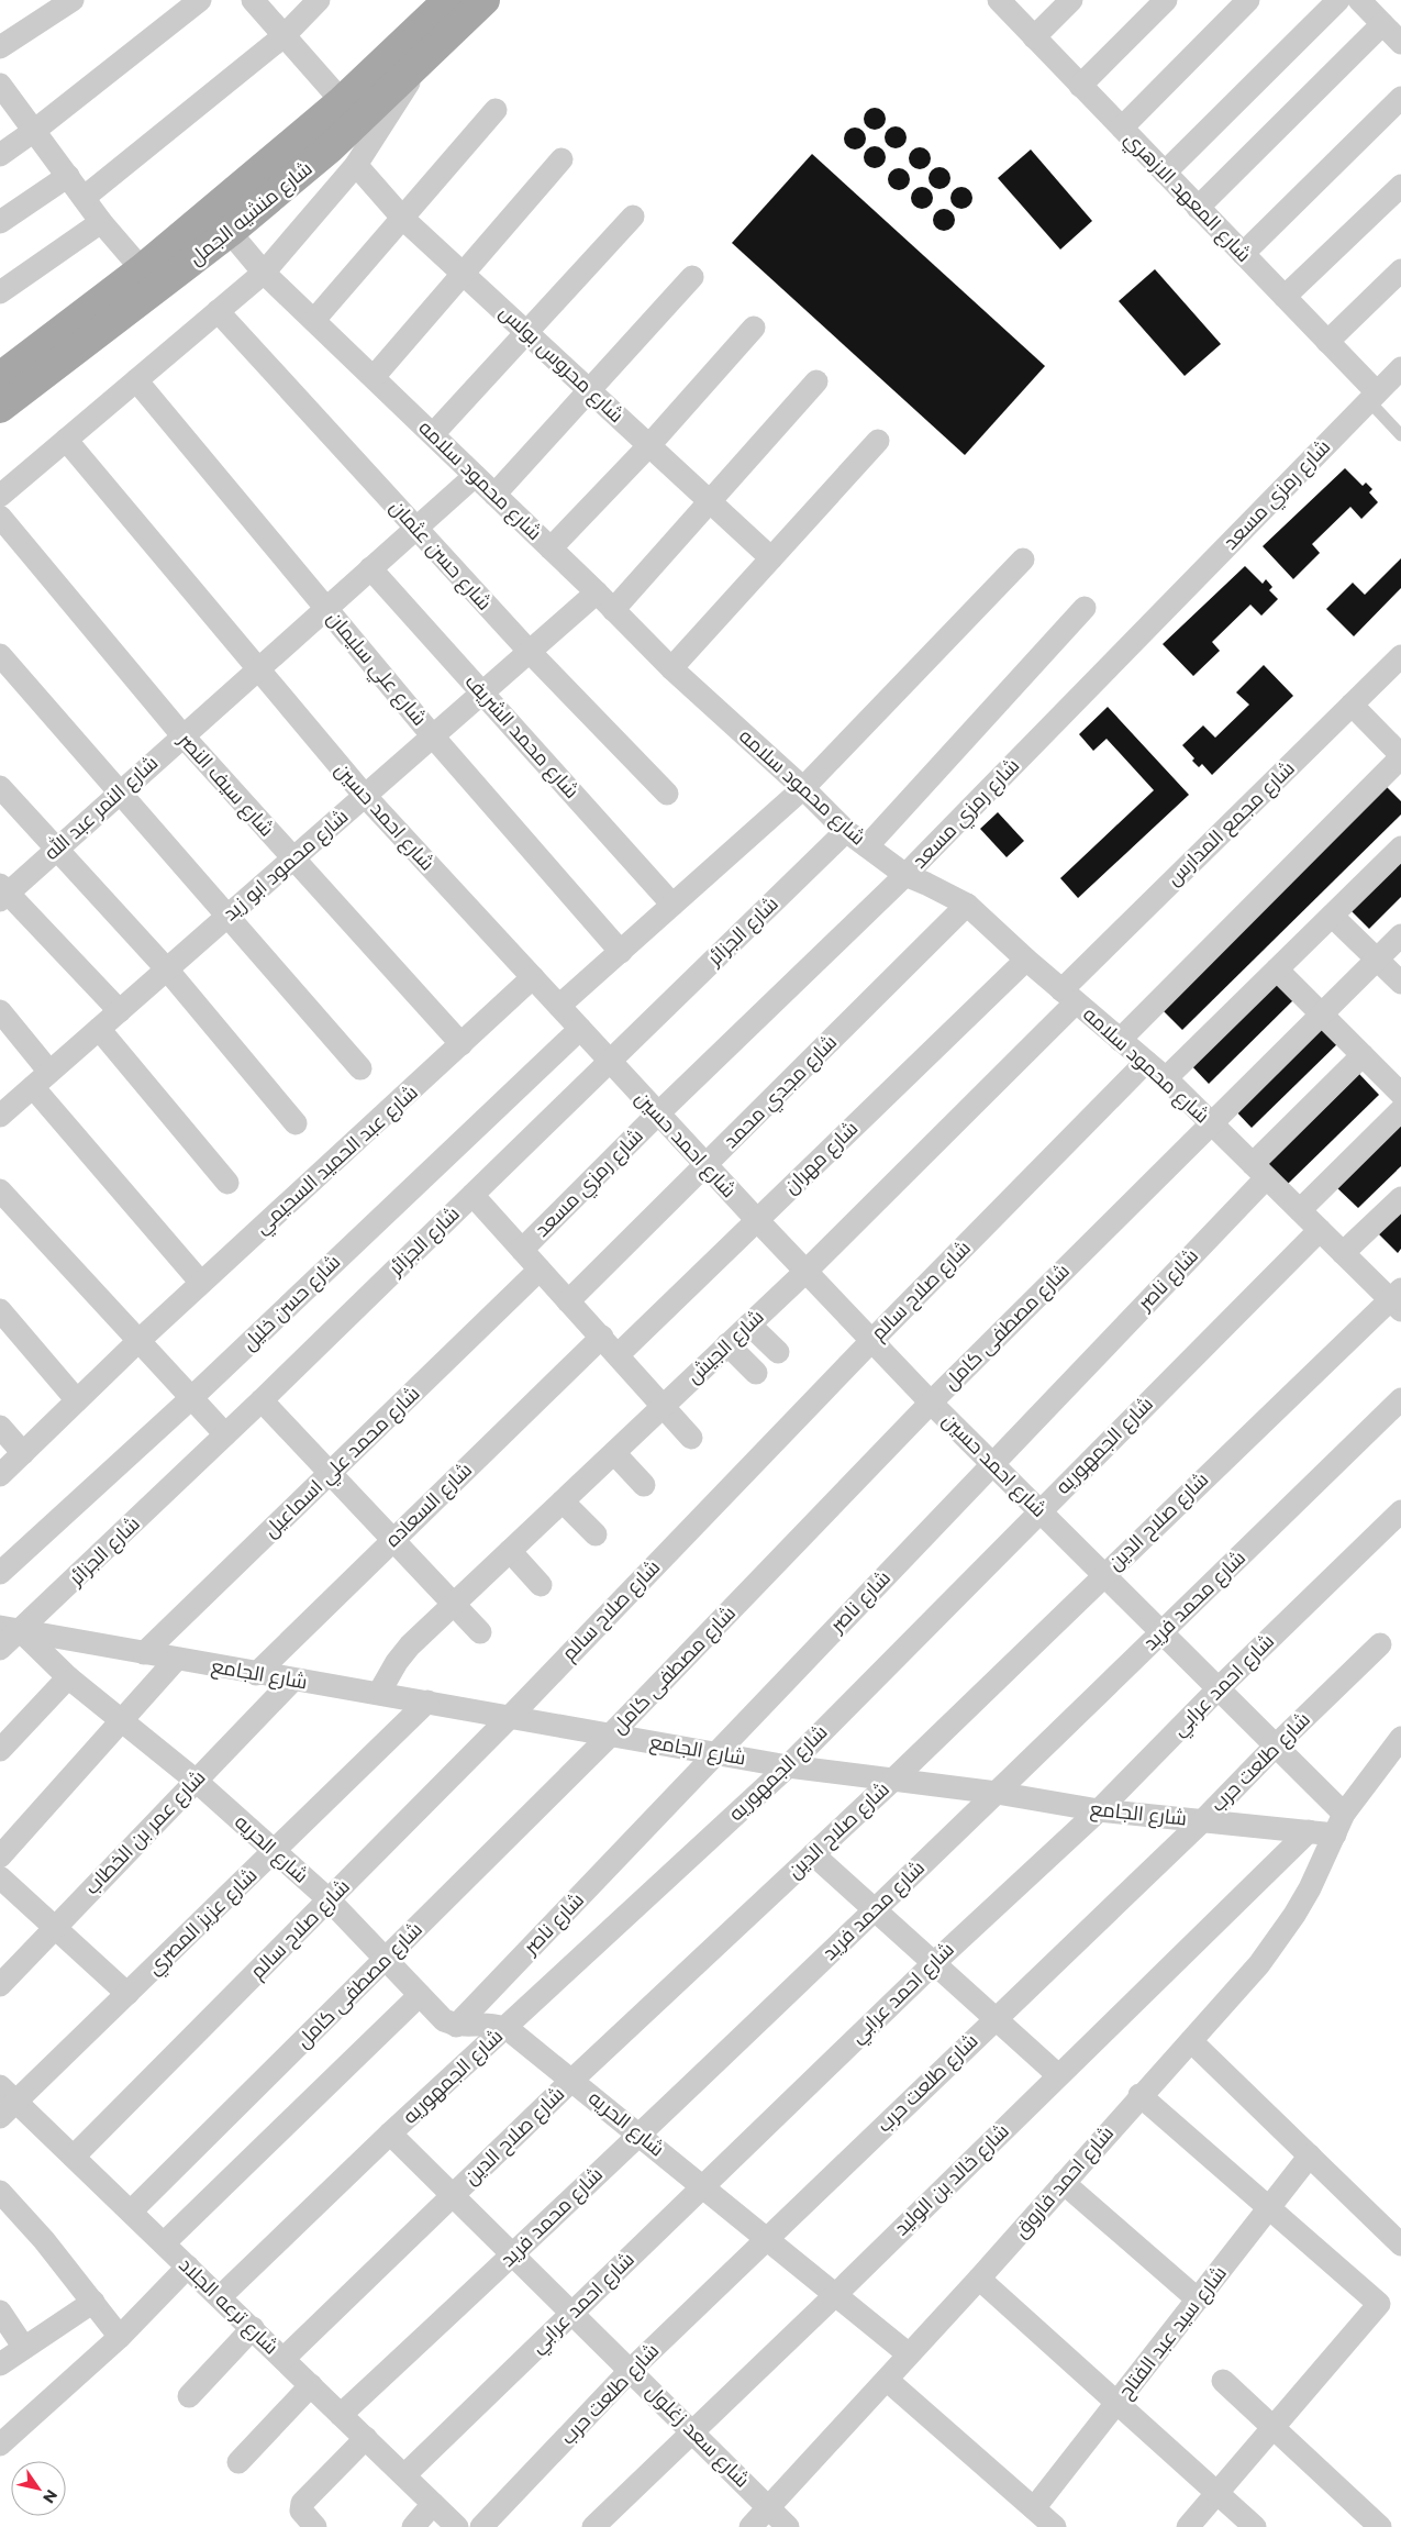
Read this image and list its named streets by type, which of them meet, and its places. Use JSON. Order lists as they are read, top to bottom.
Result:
{
  "streets": {
    "main road": ["شارع منشيه الجمل"],
    "street": [
      "شارع المعهد الازهري",
      "شارع محروس بولس",
      "شارع محمود سلامه",
      "شارع رمزي مسعد",
      "شارع حسن عثمان",
      "شارع علي سليمان",
      "شارع محمد الشريف",
      "شارع سيف النصر",
      "شارع النمر عبد الله",
      "شارع احمد حسين",
      "شارع مجمع المدارس",
      "شارع محمود ابو زيد",
      "شارع الجزائر",
      "شارع مجدي محمد",
      "شارع مهران",
      "شارع عبد الحميد السحيمي",
      "شارع ناصر",
      "شارع صلاح سالم",
      "شارع حسن خليل",
      "شارع مصطفى كامل",
      "شارع الجيش",
      "شارع الجمهوريه",
      "شارع محمد علي اسماعيل",
      "شارع السعاده",
      "شارع صلاح الدين",
      "شارع محمد فريد",
      "شارع الجامع",
      "شارع احمد عرابي",
      "شارع طلعت حرب",
      "شارع عمر بن الخطاب",
      "شارع الحريه",
      "شارع عزيز المصري",
      "شارع خالد بن الوليد",
      "شارع احمد فاروق",
      "شارع ترعه الجلاد",
      "شارع سيد عبد الفتاح",
      "شارع سعد زغلول"
    ]
  },
  "crossings": [
    ["شارع المعهد الازهري", "شارع رمزي مسعد"],
    ["شارع منشيه الجمل", "شارع محمود سلامه"],
    ["شارع محمود سلامه", "شارع رمزي مسعد"],
    ["شارع محمود سلامه", "شارع النمر عبد الله"],
    ["شارع محمود سلامه", "شارع مجمع المدارس"],
    ["شارع محمود سلامه", "شارع محمود ابو زيد"],
    ["شارع محمود سلامه", "شارع الجزائر"],
    ["شارع محمود سلامه", "شارع مجدي محمد"],
    ["شارع محمود سلامه", "شارع مهران"],
    ["شارع محمود سلامه", "شارع ناصر"],
    ["شارع محمود سلامه", "شارع صلاح سالم"],
    ["شارع محمود سلامه", "شارع مصطفى كامل"],
    ["شارع محمود سلامه", "شارع الجيش"],
    ["شارع محمود سلامه", "شارع الجمهوريه"],
    ["شارع محمود سلامه", "شارع صلاح الدين"],
    ["شارع رمزي مسعد", "شارع احمد حسين"],
    ["شارع حسن عثمان", "شارع النمر عبد الله"],
    ["شارع حسن عثمان", "شارع محمود ابو زيد"],
    ["شارع علي سليمان", "شارع النمر عبد الله"],
    ["شارع علي سليمان", "شارع محمود ابو زيد"],
    ["شارع محمد الشريف", "شارع النمر عبد الله"],
    ["شارع محمد الشريف", "شارع محمود ابو زيد"],
    ["شارع سيف النصر", "شارع النمر عبد الله"],
    ["شارع سيف النصر", "شارع محمود ابو زيد"],
    ["شارع سيف النصر", "شارع عبد الحميد السحيمي"],
    ["شارع النمر عبد الله", "شارع احمد حسين"],
    ["شارع احمد حسين", "شارع محمود ابو زيد"],
    ["شارع احمد حسين", "شارع الجزائر"],
    ["شارع احمد حسين", "شارع مجدي محمد"],
    ["شارع احمد حسين", "شارع مهران"],
    ["شارع احمد حسين", "شارع عبد الحميد السحيمي"],
    ["شارع احمد حسين", "شارع ناصر"],
    ["شارع احمد حسين", "شارع صلاح سالم"],
    ["شارع احمد حسين", "شارع حسن خليل"],
    ["شارع احمد حسين", "شارع مصطفى كامل"],
    ["شارع احمد حسين", "شارع الجيش"],
    ["شارع احمد حسين", "شارع الجمهوريه"],
    ["شارع احمد حسين", "شارع صلاح الدين"],
    ["شارع احمد حسين", "شارع محمد فريد"],
    ["شارع احمد حسين", "شارع الجامع"],
    ["شارع احمد حسين", "شارع احمد عرابي"],
    ["شارع احمد حسين", "شارع طلعت حرب"],
    ["شارع احمد حسين", "شارع احمد فاروق"],
    ["شارع مجمع المدارس", "شارع الجيش"],
    ["شارع الجزائر", "شارع الجامع"],
    ["شارع الجزائر", "شارع الحريه"],
    ["شارع ناصر", "شارع الجامع"],
    ["شارع ناصر", "شارع الحريه"],
    ["شارع صلاح سالم", "شارع الجامع"],
    ["شارع صلاح سالم", "شارع الحريه"],
    ["شارع صلاح سالم", "شارع ترعه الجلاد"],
    ["شارع مصطفى كامل", "شارع الجامع"],
    ["شارع مصطفى كامل", "شارع الحريه"],
    ["شارع مصطفى كامل", "شارع ترعه الجلاد"],
    ["شارع الجيش", "شارع الجامع"],
    ["شارع الجمهوريه", "شارع الجامع"],
    ["شارع الجمهوريه", "شارع الحريه"],
    ["شارع الجمهوريه", "شارع ترعه الجلاد"],
    ["شارع الجمهوريه", "شارع سعد زغلول"],
    ["شارع محمد علي اسماعيل", "شارع الجامع"],
    ["شارع السعاده", "شارع الجامع"],
    ["شارع صلاح الدين", "شارع الجامع"],
    ["شارع صلاح الدين", "شارع الحريه"],
    ["شارع صلاح الدين", "شارع ترعه الجلاد"],
    ["شارع صلاح الدين", "شارع سعد زغلول"],
    ["شارع محمد فريد", "شارع الجامع"],
    ["شارع محمد فريد", "شارع الحريه"],
    ["شارع محمد فريد", "شارع ترعه الجلاد"],
    ["شارع محمد فريد", "شارع سعد زغلول"],
    ["شارع الجامع", "شارع احمد عرابي"],
    ["شارع الجامع", "شارع طلعت حرب"],
    ["شارع الجامع", "شارع عمر بن الخطاب"],
    ["شارع الجامع", "شارع الحريه"],
    ["شارع الجامع", "شارع عزيز المصري"],
    ["شارع الجامع", "شارع خالد بن الوليد"],
    ["شارع الجامع", "شارع احمد فاروق"],
    ["شارع احمد عرابي", "شارع الحريه"],
    ["شارع احمد عرابي", "شارع ترعه الجلاد"],
    ["شارع احمد عرابي", "شارع سعد زغلول"],
    ["شارع طلعت حرب", "شارع الحريه"],
    ["شارع طلعت حرب", "شارع سعد زغلول"],
    ["شارع عمر بن الخطاب", "شارع الحريه"],
    ["شارع الحريه", "شارع عزيز المصري"],
    ["شارع الحريه", "شارع خالد بن الوليد"],
    ["شارع الحريه", "شارع احمد فاروق"],
    ["شارع عزيز المصري", "شارع ترعه الجلاد"],
    ["شارع خالد بن الوليد", "شارع سعد زغلول"],
    ["شارع احمد فاروق", "شارع سعد زغلول"]
  ],
  "north": "bottom right"
}
